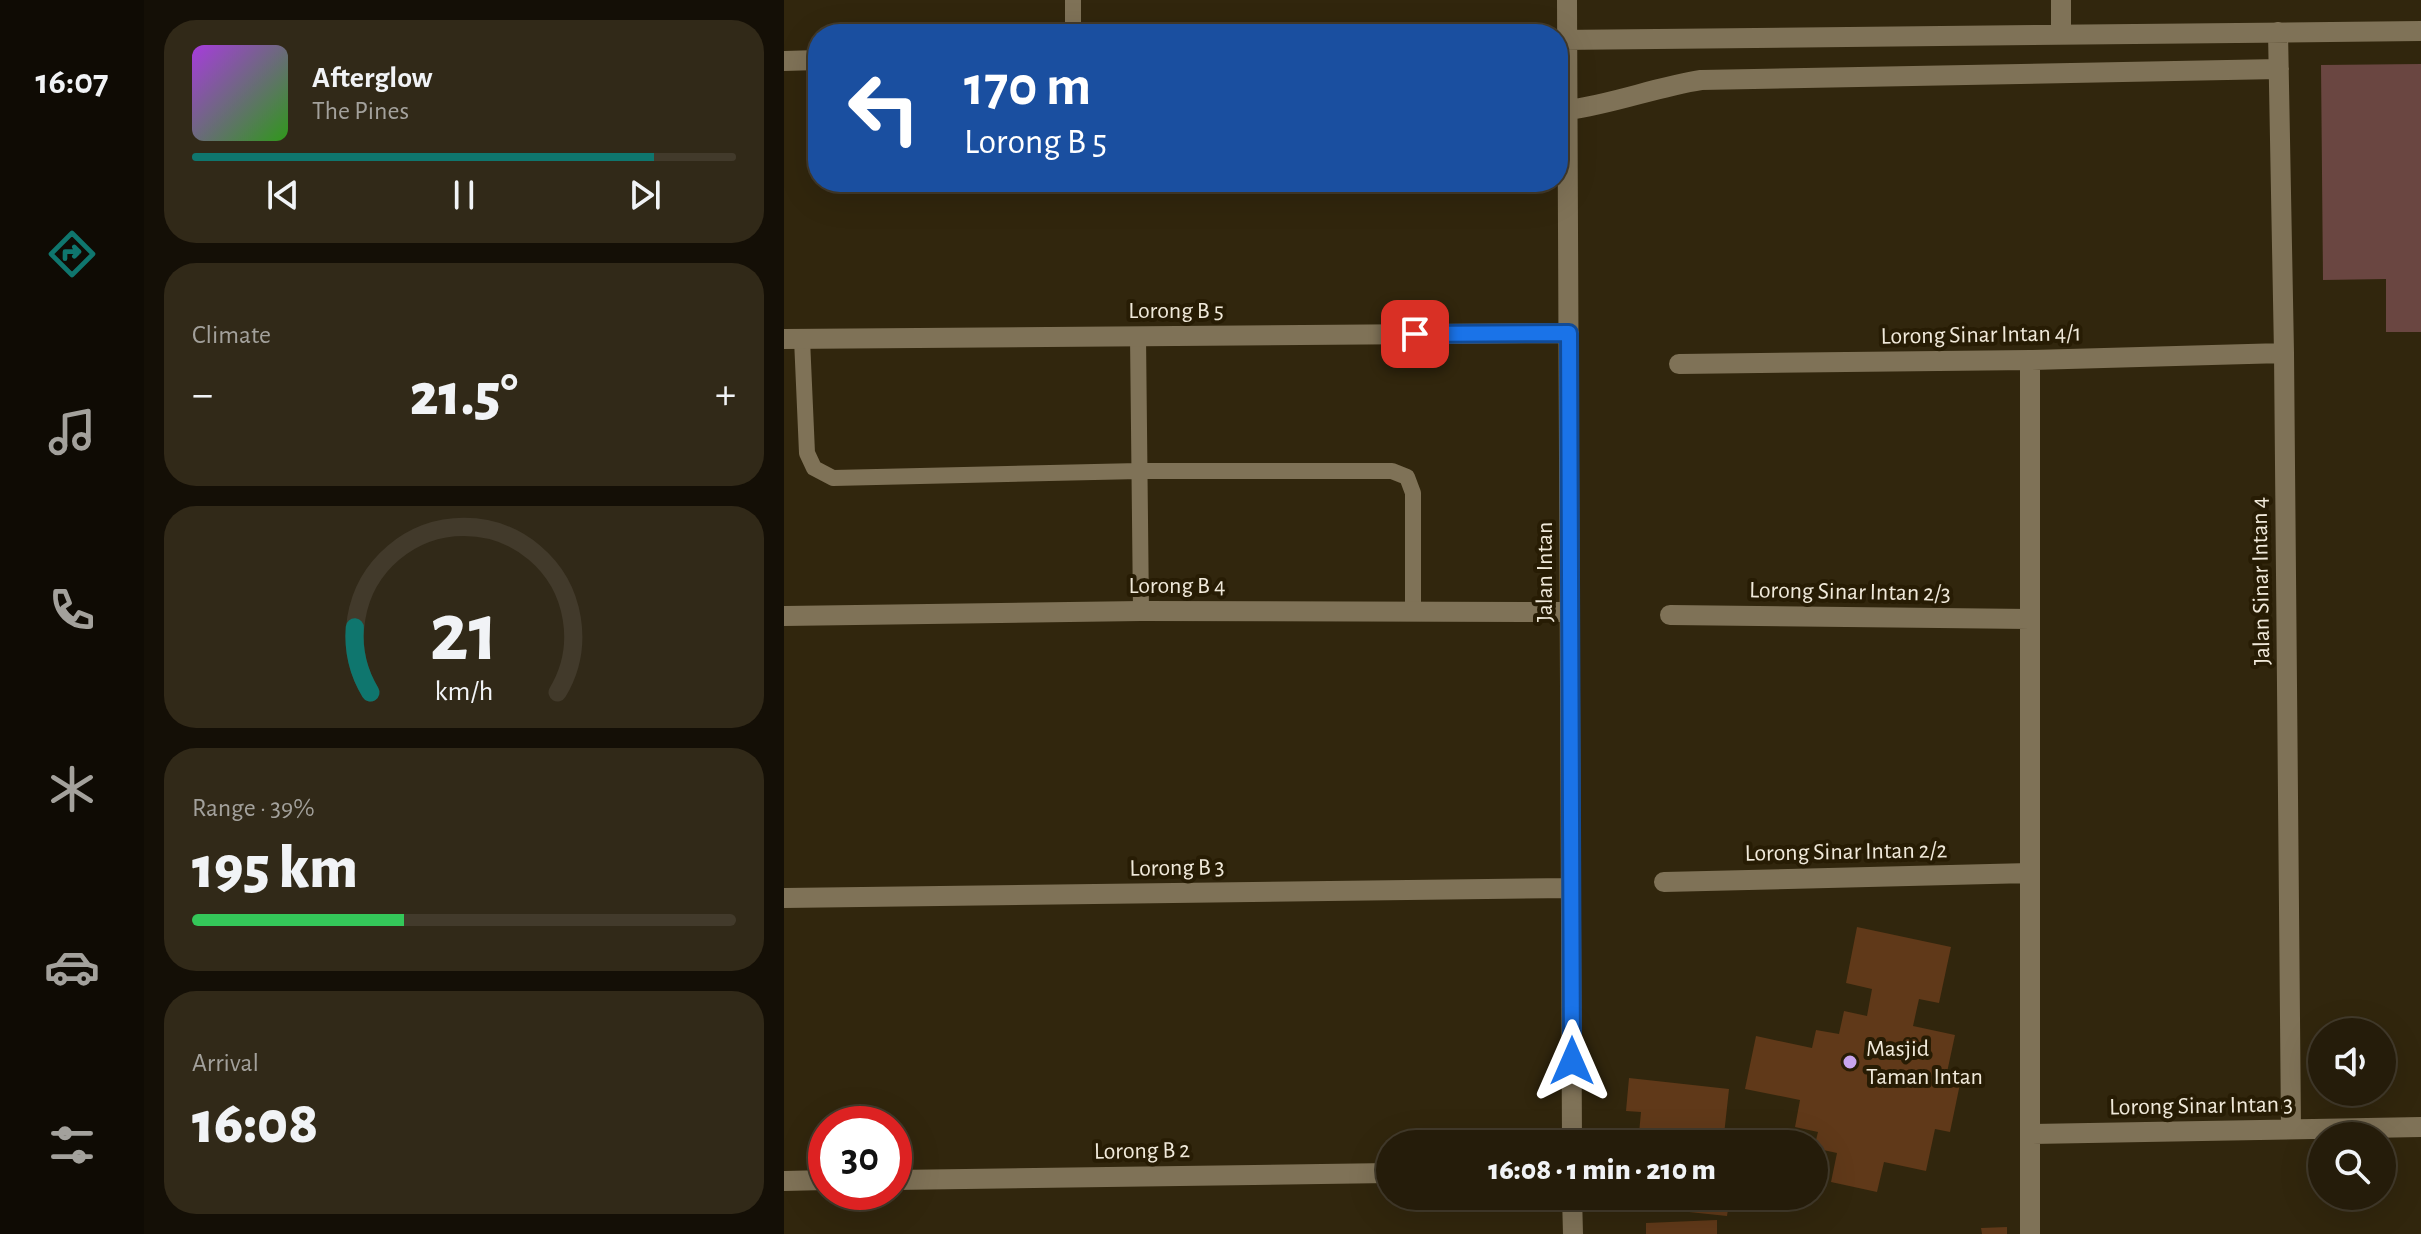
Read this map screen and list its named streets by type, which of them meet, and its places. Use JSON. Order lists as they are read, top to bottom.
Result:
{
  "streets": {
    "street": [
      "Lorong B 5",
      "Lorong Sinar Intan 4/1",
      "Jalan Intan",
      "Jalan Sinar Intan 4",
      "Lorong B 4",
      "Lorong Sinar Intan 2/3",
      "Lorong Sinar Intan 2/2",
      "Lorong B 3",
      "Lorong Sinar Intan 3",
      "Lorong B 2"
    ]
  },
  "crossings": [
    ["Lorong B 5", "Jalan Intan"],
    ["Lorong Sinar Intan 4/1", "Jalan Sinar Intan 4"],
    ["Jalan Intan", "Lorong B 4"],
    ["Jalan Intan", "Lorong B 3"],
    ["Jalan Sinar Intan 4", "Lorong Sinar Intan 3"]
  ],
  "places": ["Masjid Taman Intan"],
  "page": {
    "tabs": "16:07",
    "turn": ["170 m", "Lorong B 5"],
    "song": ["Afterglow", "The Pines"],
    "tile": [
      "Climate",
      ["Range · 39%", "195 km"],
      ["Arrival", "16:08"]
    ],
    "heat": ["−", "21.5°", "+"],
    "limit": "30",
    "trip": "16:08 · 1 min · 210 m",
    "gauge": ["21", "km/h"]
  }
}
